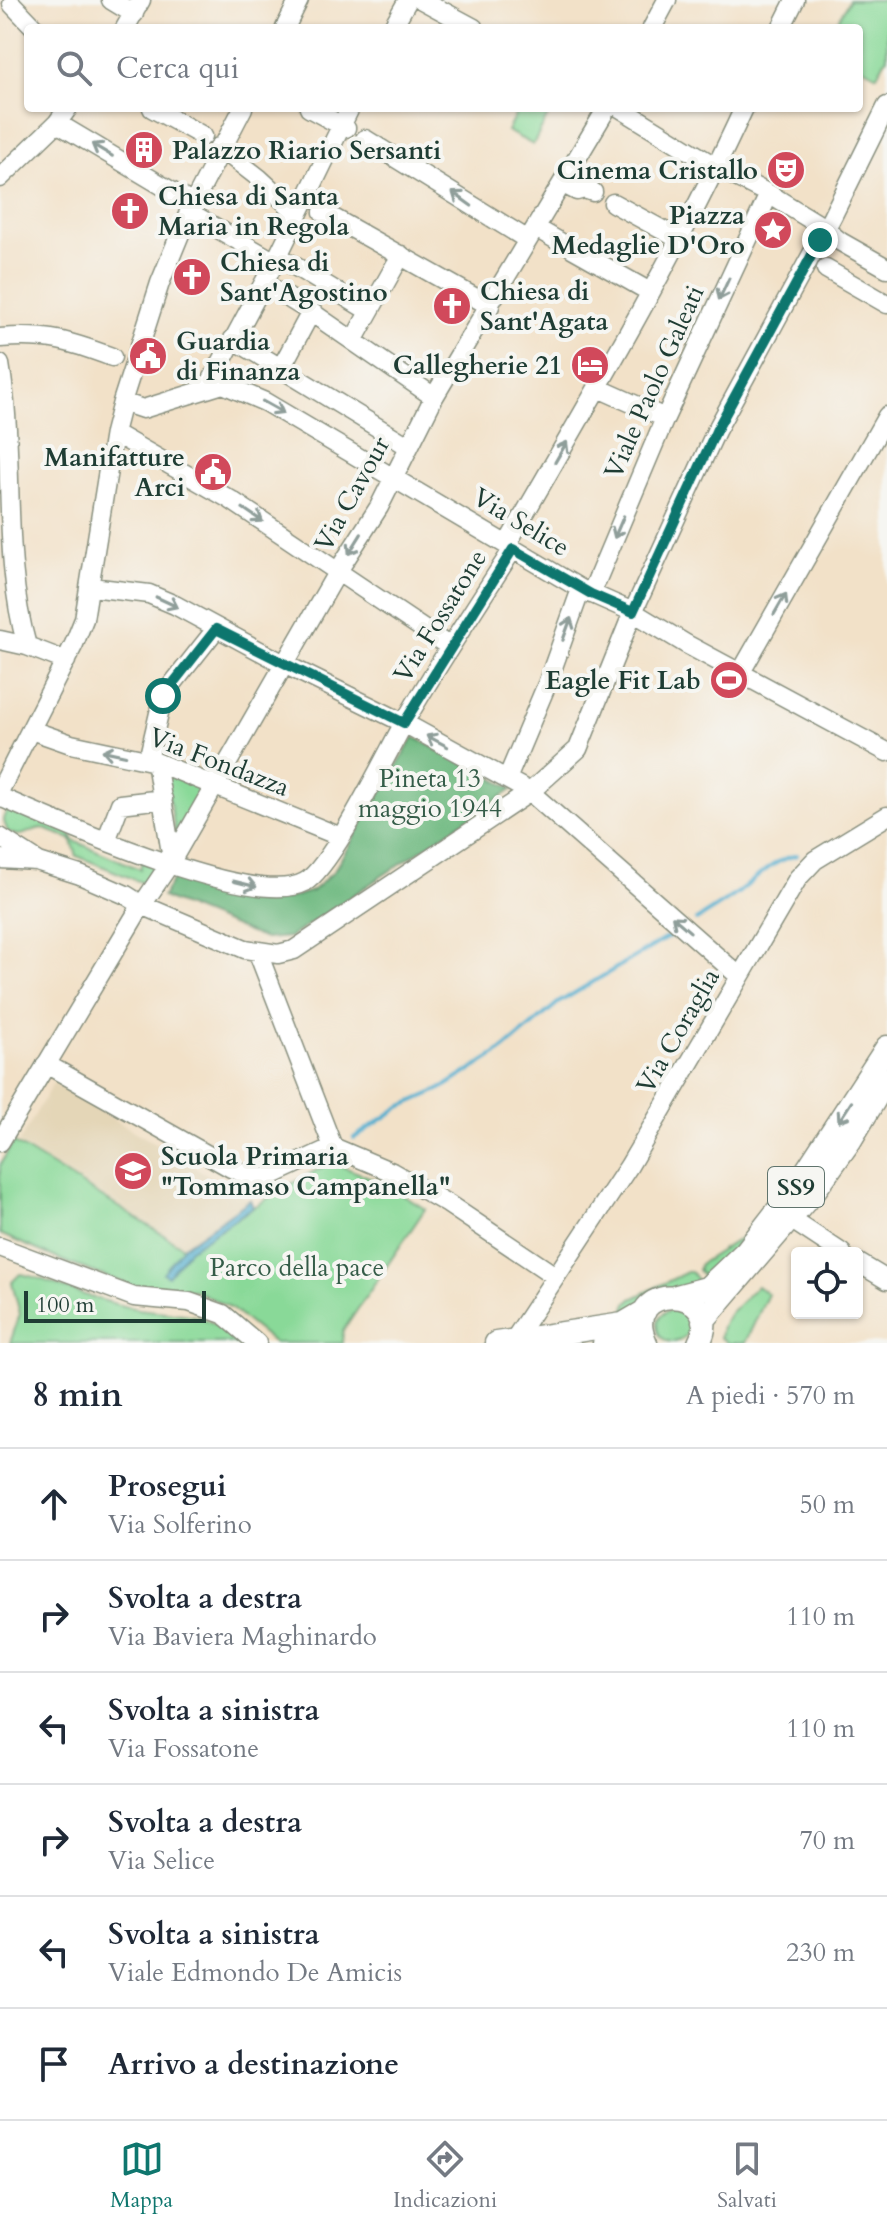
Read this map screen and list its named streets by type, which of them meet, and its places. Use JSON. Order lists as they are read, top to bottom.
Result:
{
  "streets": {
    "main road": ["SS9"],
    "street": [
      "Viale Paolo Galeati",
      "Via Cavour",
      "Via Selice",
      "Via Fossatone",
      "Via Fondazza",
      "Via Coraglia"
    ]
  },
  "crossings": [
    ["Viale Paolo Galeati", "Via Selice"],
    ["Via Cavour", "Via Selice"],
    ["Via Cavour", "Via Fossatone"],
    ["Via Cavour", "Via Fondazza"],
    ["Via Selice", "Via Fossatone"],
    ["Via Fossatone", "Via Fondazza"]
  ],
  "parks": ["Pineta 13 maggio 1944", "Parco della pace"],
  "places": {
    "building": ["Palazzo Riario Sersanti"],
    "theatre": ["Cinema Cristallo"],
    "church": ["Chiesa di Santa Maria in Regola", "Chiesa di Sant'Agostino", "Chiesa di Sant'Agata"],
    "place": ["Piazza Medaglie D'Oro"],
    "public building": ["Guardia di Finanza", "Manifatture Arci"],
    "hotel": ["Callegherie 21"],
    "sports": ["Eagle Fit Lab"],
    "school or university": ["Scuola Primaria \"Tommaso Campanella\""]
  },
  "scale_bar": "100 m",
  "page": {
    "search": "Cerca qui",
    "scale": "100 m",
    "heading": ["8 min", "A piedi · 570 m"],
    "list": [
      ["Prosegui", "Via Solferino", "50 m"],
      ["Svolta a destra", "Via Baviera Maghinardo", "110 m"],
      ["Svolta a sinistra", "Via Fossatone", "110 m"],
      ["Svolta a destra", "Via Selice", "70 m"],
      ["Svolta a sinistra", "Viale Edmondo De Amicis", "230 m"],
      "Arrivo a destinazione"
    ],
    "nav": ["Mappa", "Indicazioni", "Salvati"]
  }
}
